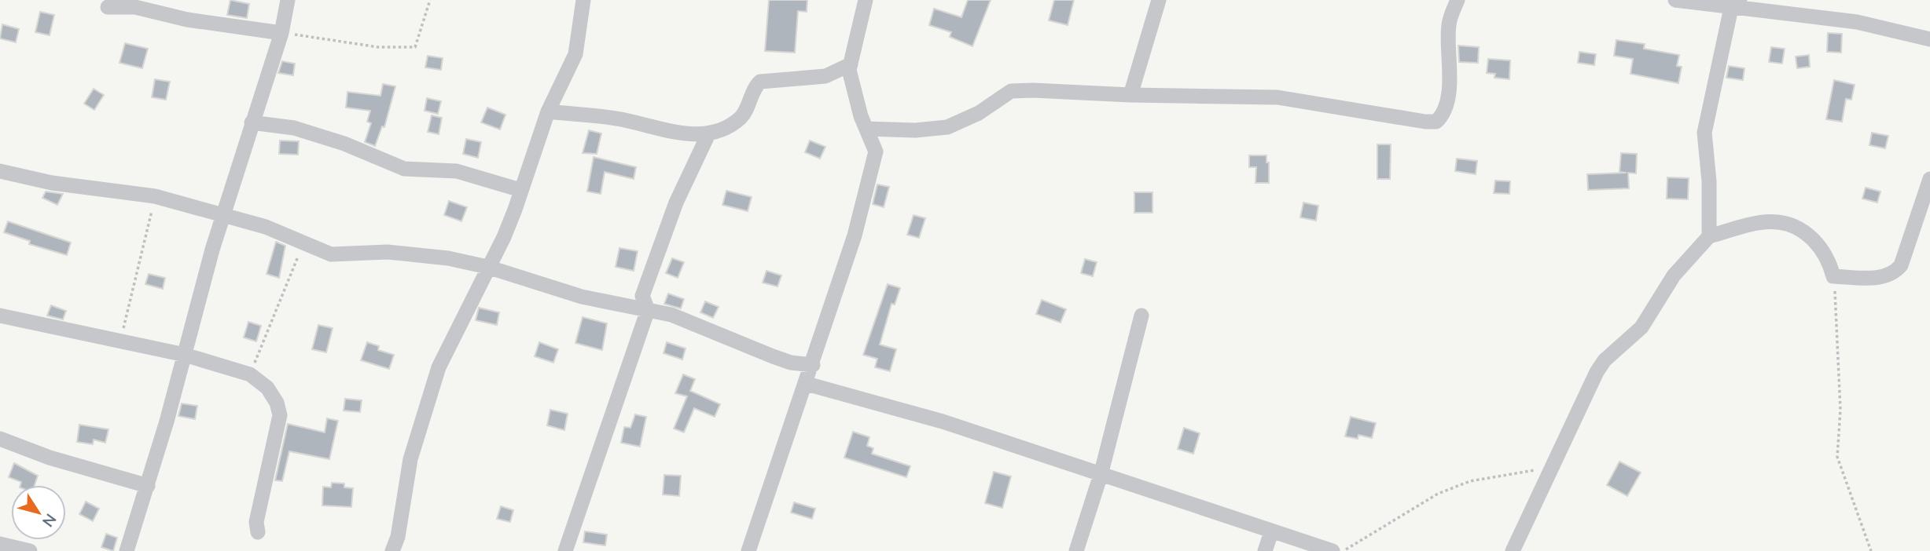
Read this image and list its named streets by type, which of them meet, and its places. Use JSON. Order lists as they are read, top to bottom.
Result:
{
  "north": "bottom right"
}
